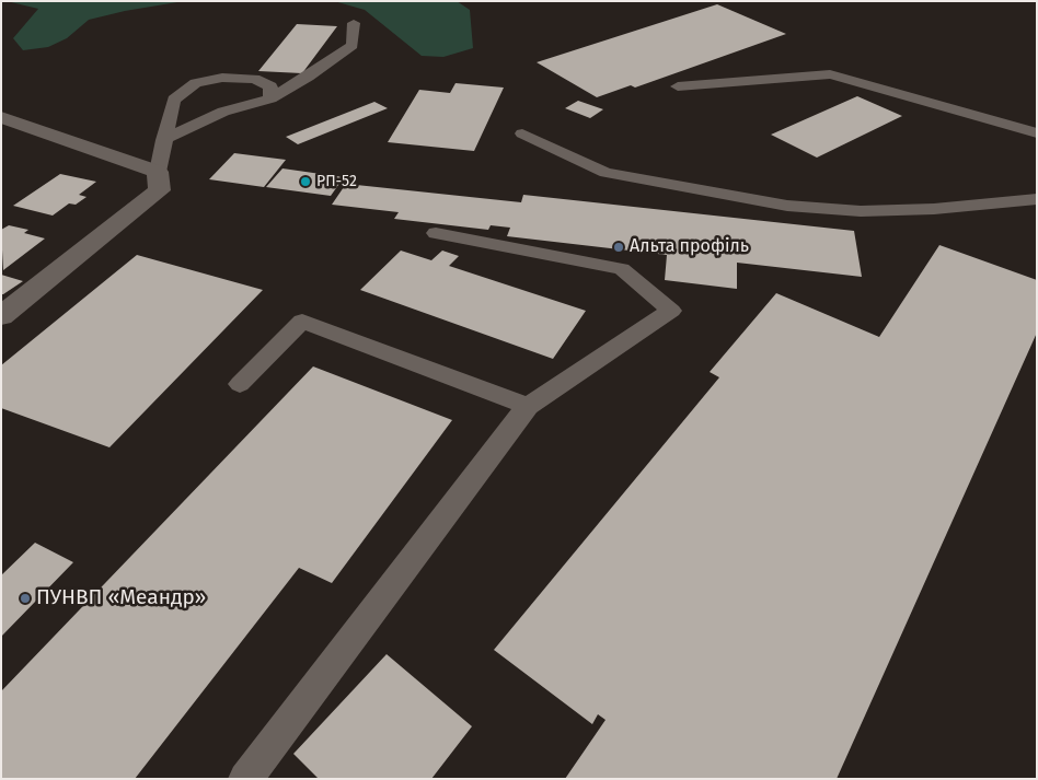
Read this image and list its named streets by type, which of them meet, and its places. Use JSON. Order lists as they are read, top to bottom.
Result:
{
  "places": ["РП-52", "Альта профіль", "ПУНВП «Меандр»"]
}
